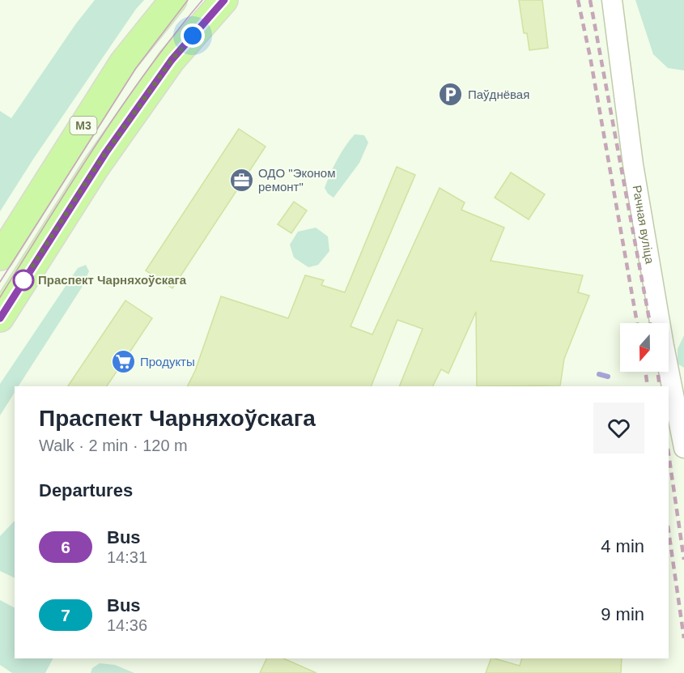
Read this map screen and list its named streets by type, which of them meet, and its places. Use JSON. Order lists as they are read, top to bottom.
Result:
{
  "streets": {
    "main road": ["М3"],
    "street": ["Рачная вуліца"]
  },
  "places": {
    "parking": ["Паўднёвая"],
    "office": ["ОДО \"Эконом ремонт\""],
    "other": ["Праспект Чарняхоўскага"],
    "supermarket": ["Продукты"]
  },
  "lines": ["bus line 6"],
  "north": "bottom",
  "page": {
    "heading": [
      ["Праспект Чарняхоўскага", "Walk · 2 min · 120 m"],
      "Departures"
    ],
    "list": [
      {
        "mark": "6",
        "name": "Bus",
        "note": "14:31",
        "value": "4 min"
      },
      {
        "mark": "7",
        "name": "Bus",
        "note": "14:36",
        "value": "9 min"
      }
    ]
  }
}
